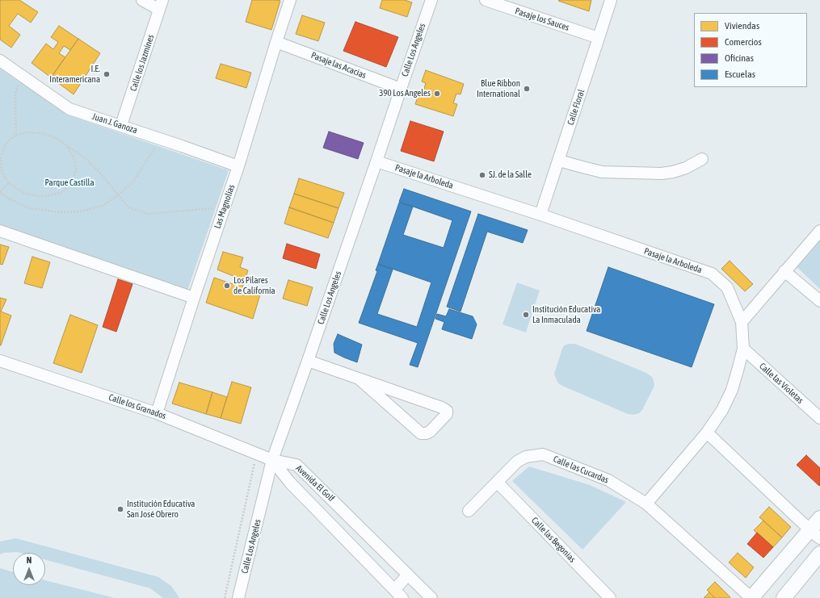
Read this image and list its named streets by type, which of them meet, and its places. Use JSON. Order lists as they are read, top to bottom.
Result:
{
  "streets": {
    "street": [
      "Pasaje los Sauces",
      "Calle Los Angeles",
      "Calle los Jazmines",
      "Pasaje las Acacias",
      "Calle Floral",
      "Juan J. Ganoza",
      "Pasaje la Arboleda",
      "Las Magnolias",
      "Calle las Violetas",
      "Calle los Granados",
      "Calle las Cucardas",
      "Avenida El Golf",
      "Calle las Begonias"
    ]
  },
  "crossings": [
    ["Pasaje los Sauces", "Calle Floral"],
    ["Calle Los Angeles", "Pasaje las Acacias"],
    ["Calle Los Angeles", "Pasaje la Arboleda"],
    ["Calle Los Angeles", "Calle los Granados"],
    ["Calle Los Angeles", "Avenida El Golf"],
    ["Calle los Jazmines", "Juan J. Ganoza"],
    ["Pasaje las Acacias", "Las Magnolias"],
    ["Calle Floral", "Pasaje la Arboleda"],
    ["Juan J. Ganoza", "Las Magnolias"],
    ["Pasaje la Arboleda", "Calle las Violetas"],
    ["Pasaje la Arboleda", "Calle las Cucardas"],
    ["Las Magnolias", "Calle los Granados"],
    ["Calle los Granados", "Avenida El Golf"],
    ["Calle las Cucardas", "Calle las Begonias"]
  ],
  "parks": ["Parque Castilla"],
  "places": [
    "I.E. Interamericana",
    "Blue Ribbon International",
    "390 Los Angeles",
    "SJ. de la Salle",
    "Los Pilares de California",
    "Institución Educativa La Inmaculada",
    "Institución Educativa San José Obrero"
  ],
  "legend": [
    "Viviendas",
    "Comercios",
    "Oficinas",
    "Escuelas"
  ],
  "north": "top"
}
